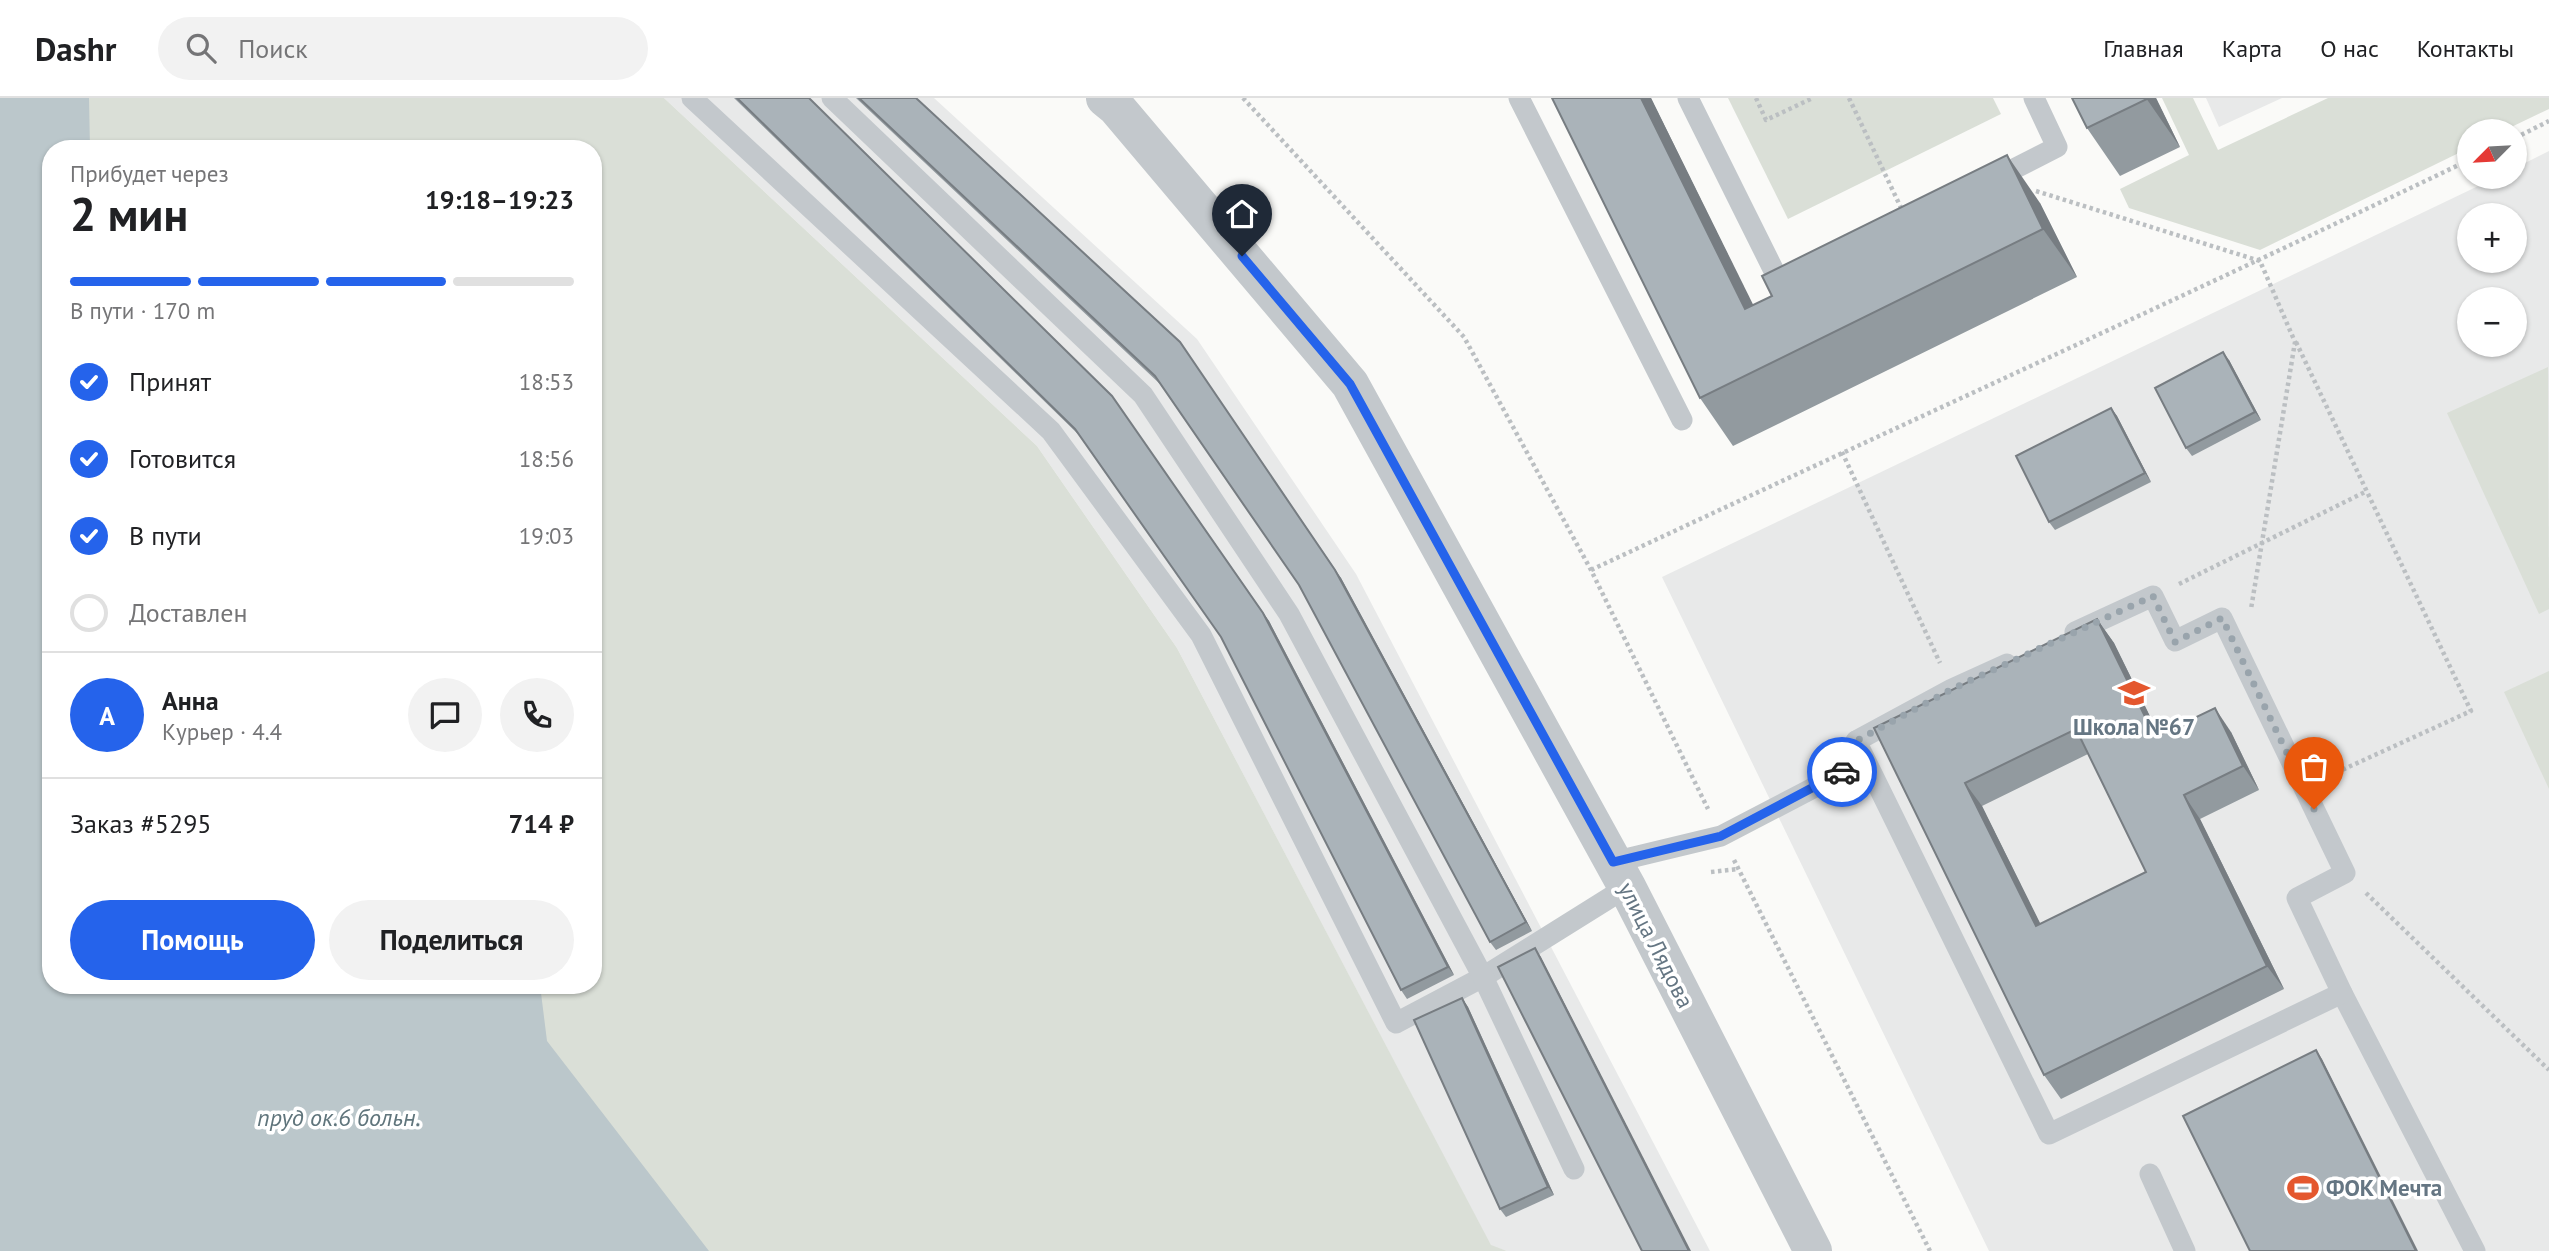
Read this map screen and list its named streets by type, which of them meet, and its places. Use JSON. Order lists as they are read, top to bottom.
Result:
{
  "streets": {
    "street": ["улица Лядова"]
  },
  "water": ["пруд ок.6 больн."],
  "places": {
    "school or university": ["Школа №67"],
    "sports": ["ФОК Мечта"]
  },
  "north": "bottom left",
  "page": {
    "header": "Dashr",
    "search": "Поиск",
    "nav": [
      "Главная",
      "Карта",
      "О нас",
      "Контакты"
    ],
    "map_buttons": ["+", "−"],
    "heading": ["2 мин", "Прибудет через", "19:18–19:23"],
    "panel": [
      "Анна",
      "Курьер · 4.4",
      "Заказ #5295",
      "714 ₽"
    ],
    "bar": "В пути · 170 m",
    "list": [
      ["Принят", "18:53"],
      ["Готовится", "18:56"],
      ["В пути", "19:03"],
      "Доставлен"
    ],
    "round": "А",
    "buttons": ["Помощь", "Поделиться"]
  }
}
